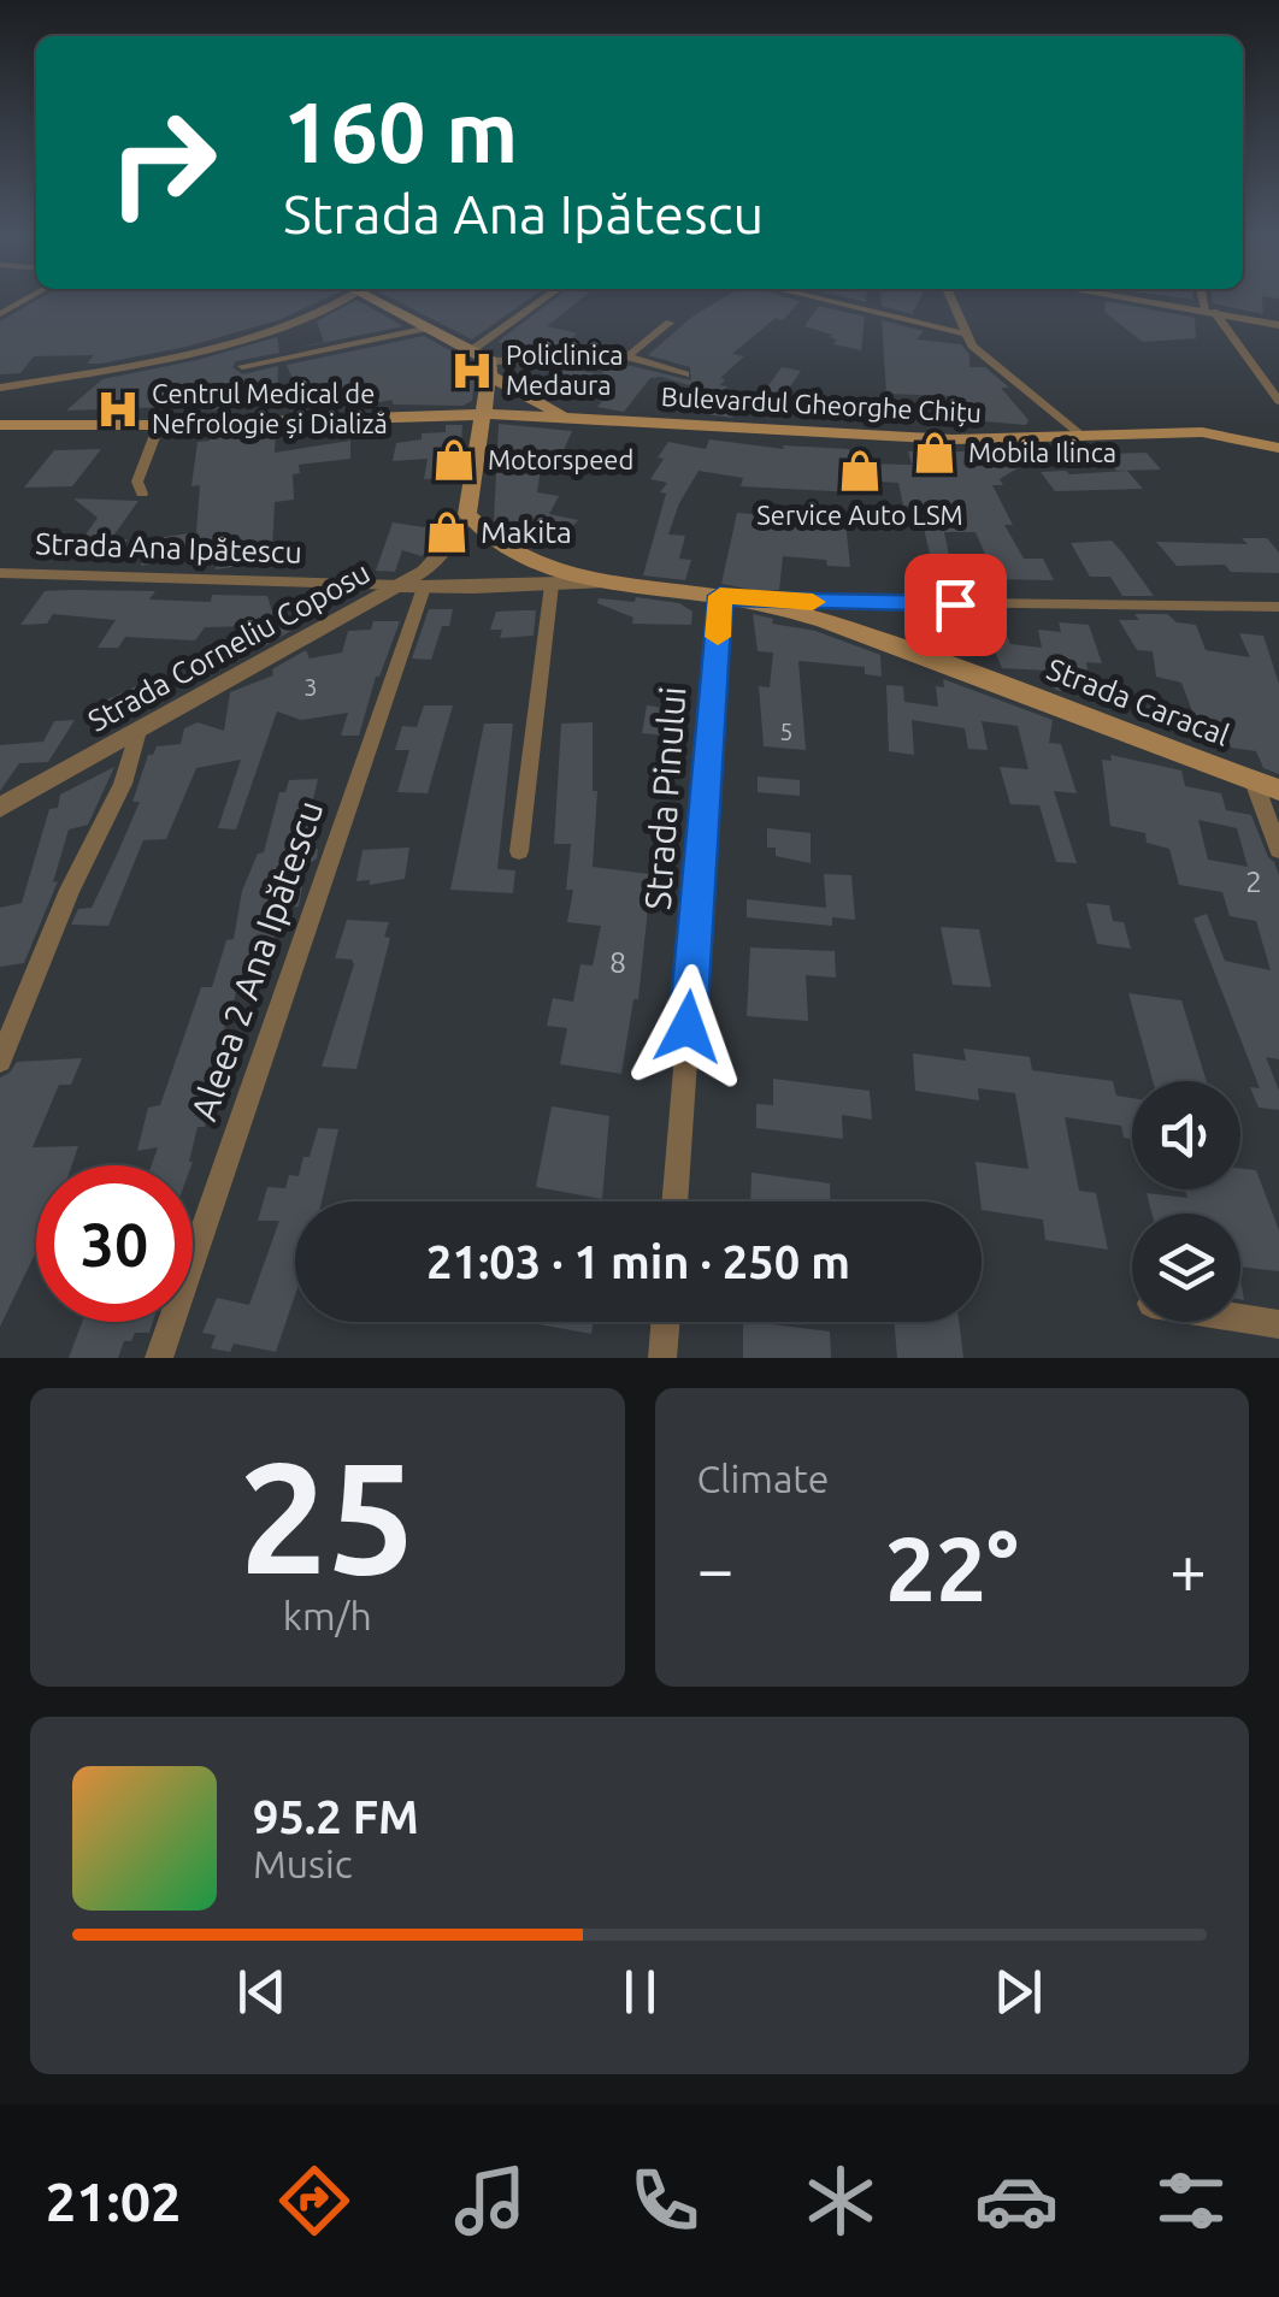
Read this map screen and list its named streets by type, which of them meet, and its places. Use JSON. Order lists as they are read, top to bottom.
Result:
{
  "streets": {
    "main road": ["Bulevardul Gheorghe Chițu", "Strada Caracal"],
    "street": [
      "Strada Ana Ipătescu",
      "Strada Corneliu Coposu",
      "Strada Pinului",
      "Aleea 2 Ana Ipătescu"
    ]
  },
  "crossings": [
    ["Strada Ana Ipătescu", "Strada Corneliu Coposu"],
    ["Strada Ana Ipătescu", "Strada Caracal"],
    ["Strada Ana Ipătescu", "Aleea 2 Ana Ipătescu"],
    ["Strada Corneliu Coposu", "Strada Caracal"],
    ["Strada Corneliu Coposu", "Aleea 2 Ana Ipătescu"],
    ["Strada Caracal", "Strada Pinului"]
  ],
  "places": {
    "hospital": ["Policlinica Medaura", "Centrul Medical de Nefrologie și Dializă"],
    "shop": [
      "Mobila Ilinca",
      "Motorspeed",
      "Service Auto LSM",
      "Makita"
    ]
  },
  "house_numbers": [
    "3",
    "5",
    "2",
    "8"
  ],
  "page": {
    "turn": ["160 m", "Strada Ana Ipătescu"],
    "limit": "30",
    "trip": "21:03 · 1 min · 250 m",
    "tile": [
      ["25", "km/h"],
      "Climate"
    ],
    "heat": ["−", "22°", "+"],
    "song": ["95.2 FM", "Music"],
    "tabs": "21:02"
  }
}
